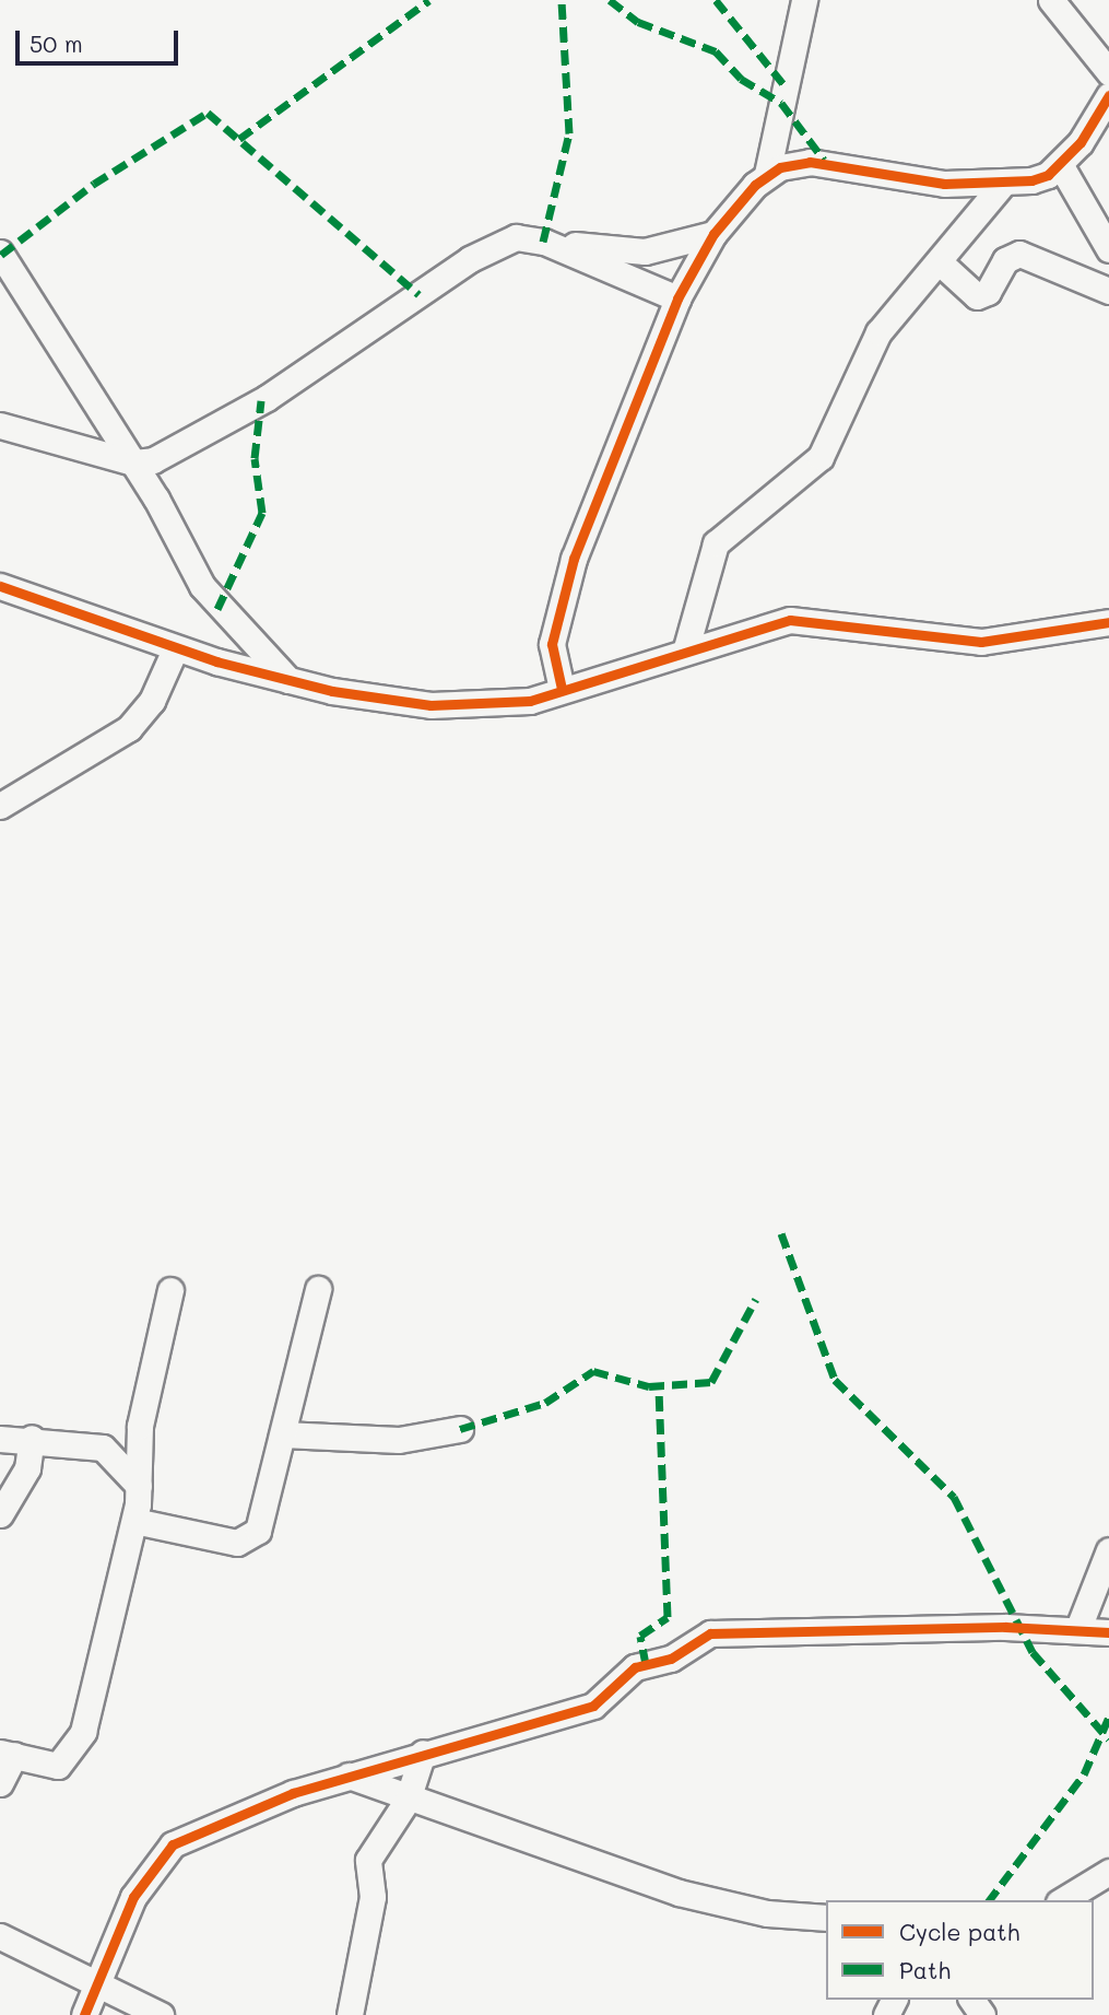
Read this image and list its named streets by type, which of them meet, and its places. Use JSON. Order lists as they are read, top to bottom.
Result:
{
  "legend": ["Cycle path", "Path"],
  "scale_bar": "50 m"
}
